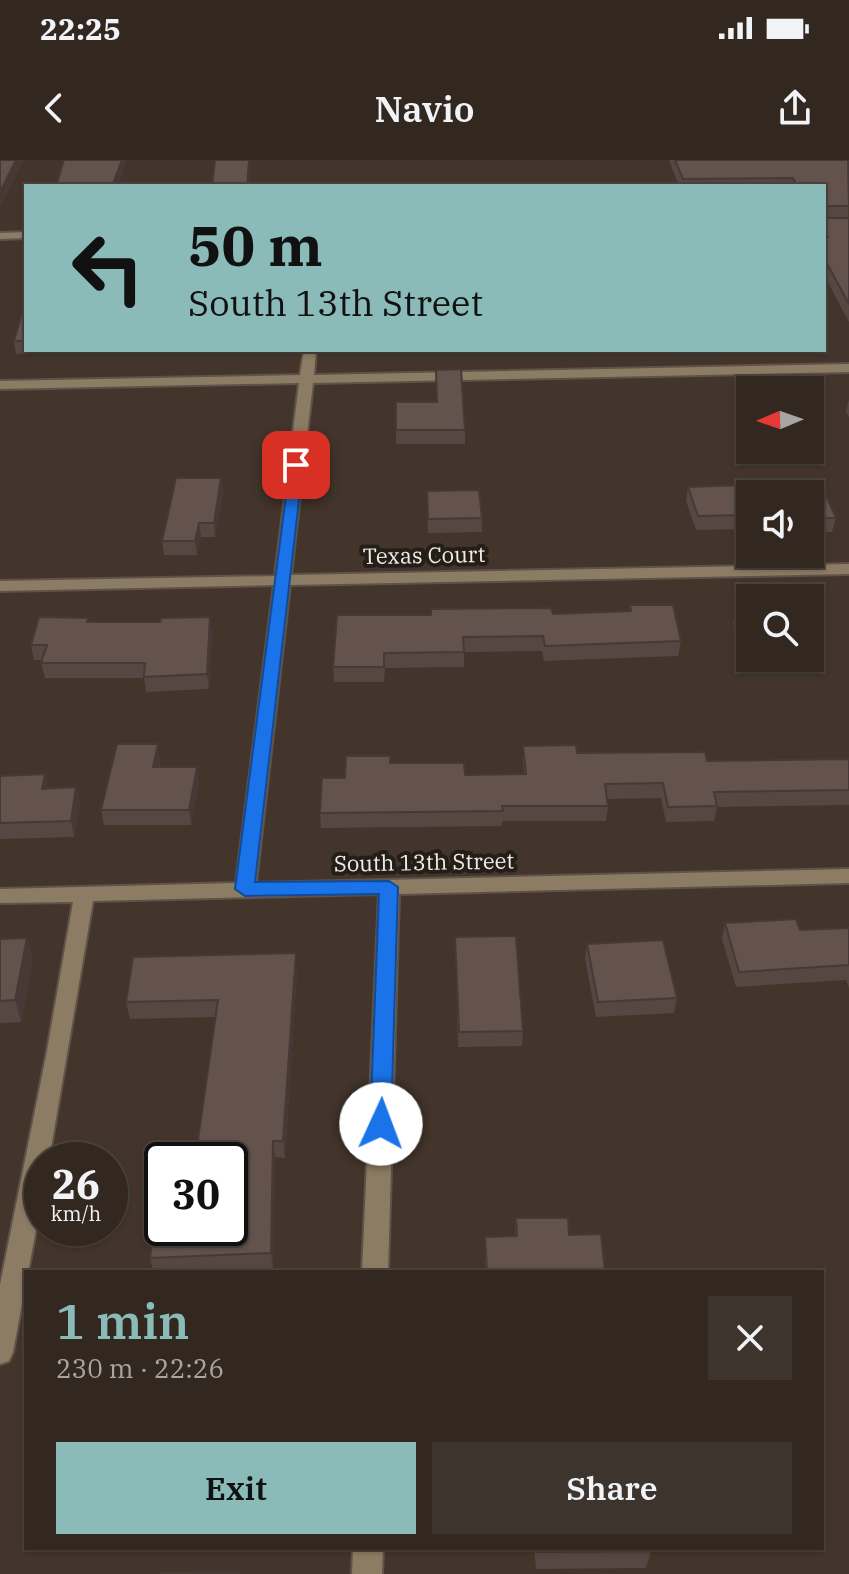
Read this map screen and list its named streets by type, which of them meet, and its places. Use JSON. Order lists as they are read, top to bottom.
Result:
{
  "streets": {
    "street": ["Texas Court", "South 13th Street"]
  },
  "north": "left",
  "page": {
    "status": "22:25",
    "header": "Navio",
    "turn": ["50 m", "South 13th Street"],
    "speed": "26 km/h",
    "limit": "30",
    "heading": ["1 min", "230 m · 22:26"],
    "buttons": ["Exit", "Share"]
  }
}
